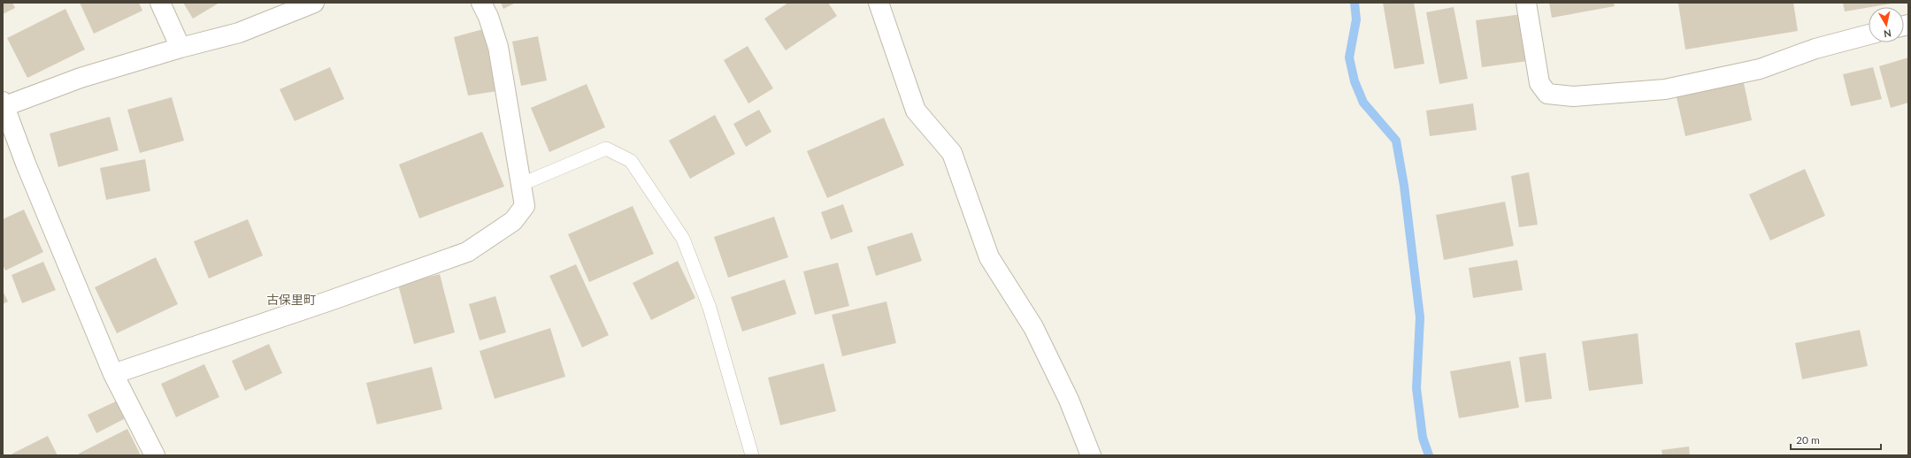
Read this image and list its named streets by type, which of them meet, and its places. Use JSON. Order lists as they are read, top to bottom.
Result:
{
  "districts": ["古保里町"],
  "scale_bar": "20 m",
  "north": "bottom"
}
